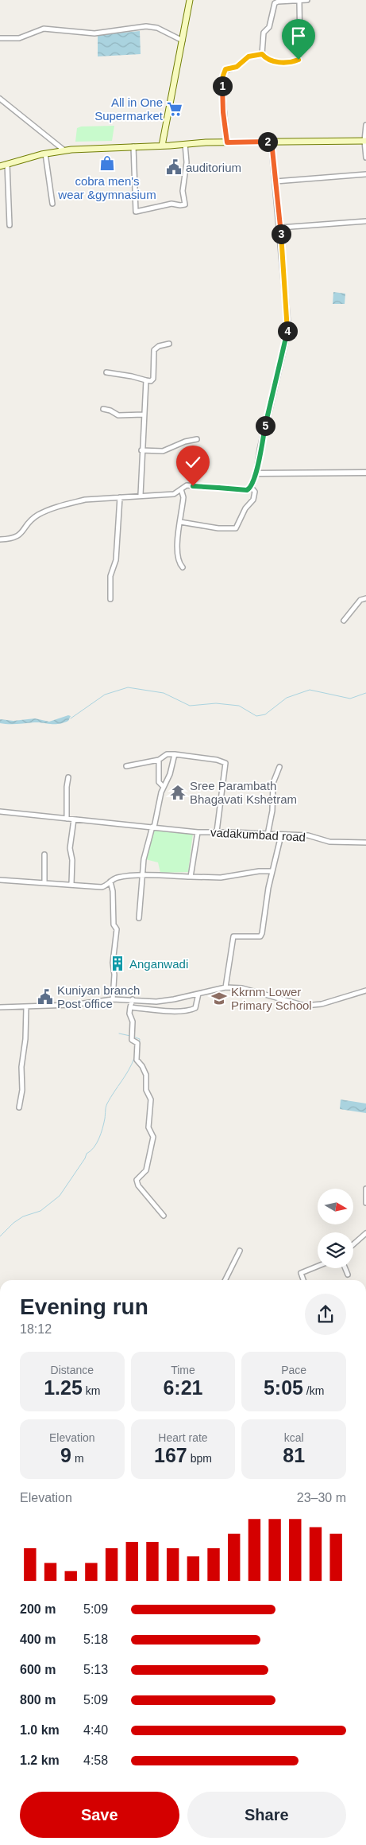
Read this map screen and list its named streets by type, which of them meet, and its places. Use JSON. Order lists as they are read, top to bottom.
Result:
{
  "streets": {
    "street": ["vadakumbad road"]
  },
  "places": {
    "supermarket": ["All in One Supermarket"],
    "shop": ["cobra men's wear &gymnasium"],
    "public building": ["auditorium", "Kuniyan branch Post office"],
    "temple": ["Sree Parambath Bhagavati Kshetram"],
    "building": ["Anganwadi"],
    "school or university": ["Kkrnm Lower Primary School"]
  },
  "north": "right",
  "page": {
    "pins": [
      "1",
      "2",
      "3",
      "4",
      "5"
    ],
    "heading": ["Evening run", "18:12"],
    "stats": [
      ["Distance", "1.25 km"],
      ["Time", "6:21"],
      ["Pace", "5:05 /km"],
      ["Elevation", "9 m"],
      ["Heart rate", "167 bpm"],
      ["kcal", "81"]
    ],
    "chart": ["Elevation", "23–30 m"],
    "list": [
      {
        "name": "200 m",
        "note": "5:09"
      },
      {
        "name": "400 m",
        "note": "5:18"
      },
      {
        "name": "600 m",
        "note": "5:13"
      },
      {
        "name": "800 m",
        "note": "5:09"
      },
      {
        "name": "1.0 km",
        "note": "4:40"
      },
      {
        "name": "1.2 km",
        "note": "4:58"
      }
    ],
    "buttons": ["Save", "Share"]
  }
}
